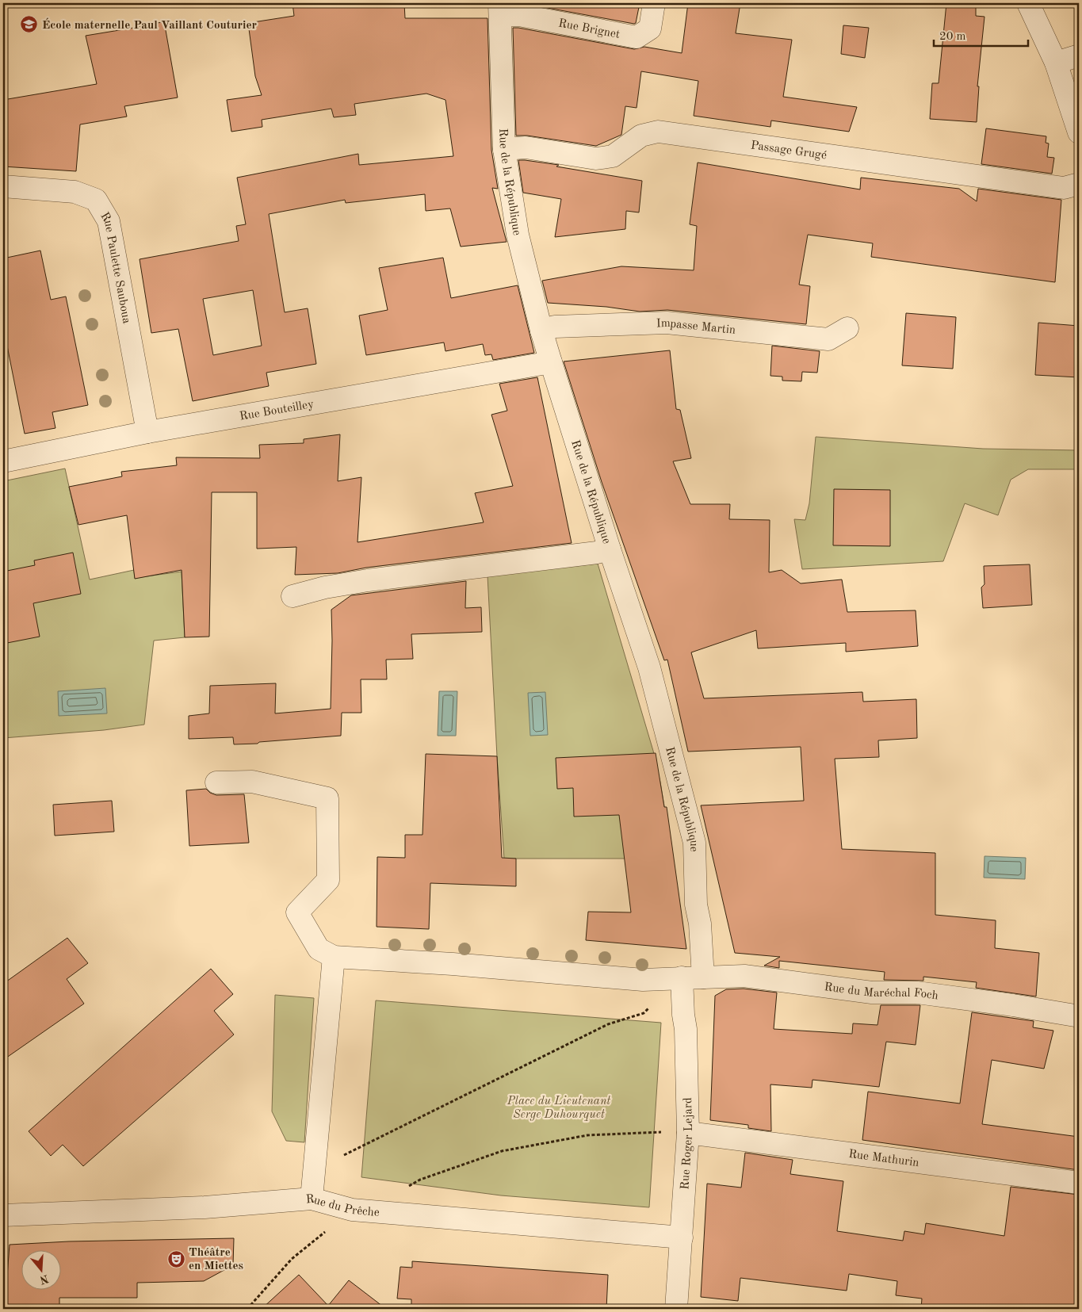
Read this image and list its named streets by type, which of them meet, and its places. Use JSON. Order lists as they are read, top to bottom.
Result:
{
  "streets": {
    "street": [
      "Rue Brignet",
      "Passage Grugé",
      "Rue de la République",
      "Rue Paulette Sauboua",
      "Impasse Martin",
      "Rue Bouteilley",
      "Rue du Maréchal Foch",
      "Rue Roger Lejard",
      "Rue Mathurin",
      "Rue du Prêche"
    ]
  },
  "crossings": [
    ["Rue Brignet", "Rue de la République"],
    ["Passage Grugé", "Rue de la République"],
    ["Rue de la République", "Impasse Martin"],
    ["Rue de la République", "Rue Bouteilley"],
    ["Rue de la République", "Rue du Maréchal Foch"],
    ["Rue de la République", "Rue Roger Lejard"],
    ["Rue Paulette Sauboua", "Rue Bouteilley"],
    ["Rue du Maréchal Foch", "Rue Roger Lejard"],
    ["Rue Roger Lejard", "Rue Mathurin"],
    ["Rue Roger Lejard", "Rue du Prêche"]
  ],
  "parks": ["Place du Lieutenant Serge Duhourquet"],
  "places": {
    "school or university": ["École maternelle Paul Vaillant Couturier"],
    "theatre": ["Théâtre en Miettes"]
  },
  "scale_bar": "20 m",
  "north": "bottom"
}
